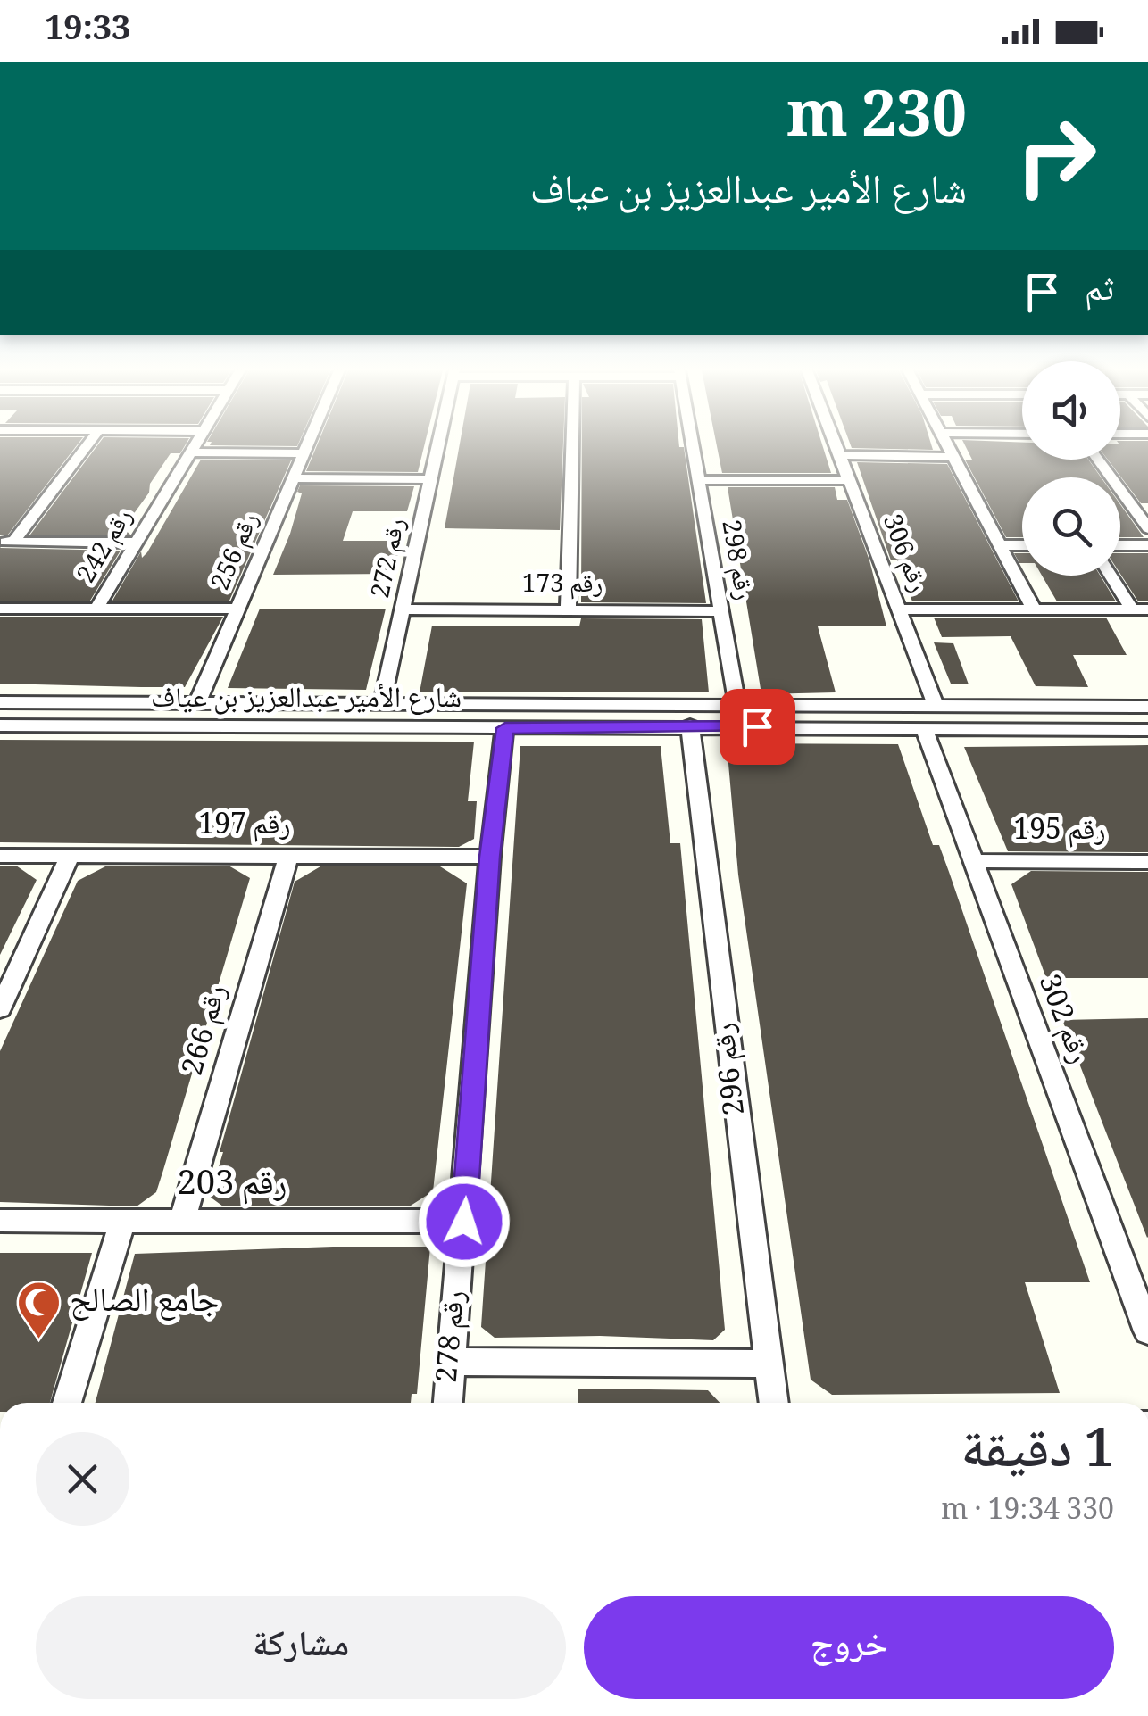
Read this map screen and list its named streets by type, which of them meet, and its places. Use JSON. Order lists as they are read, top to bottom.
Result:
{
  "streets": {
    "street": [
      "رقم 242",
      "رقم 256",
      "رقم 306",
      "رقم 272",
      "رقم 298",
      "رقم 173",
      "شارع الأمير عبدالعزيز بن عياف",
      "رقم 197",
      "رقم 195",
      "رقم 302",
      "رقم 266",
      "رقم 296",
      "رقم 203",
      "رقم 278"
    ]
  },
  "crossings": [
    ["رقم 256", "شارع الأمير عبدالعزيز بن عياف"],
    ["رقم 306", "شارع الأمير عبدالعزيز بن عياف"],
    ["رقم 272", "رقم 173"],
    ["رقم 272", "شارع الأمير عبدالعزيز بن عياف"],
    ["رقم 298", "رقم 173"],
    ["رقم 298", "شارع الأمير عبدالعزيز بن عياف"],
    ["شارع الأمير عبدالعزيز بن عياف", "رقم 302"],
    ["شارع الأمير عبدالعزيز بن عياف", "رقم 296"],
    ["شارع الأمير عبدالعزيز بن عياف", "رقم 278"],
    ["رقم 197", "رقم 266"],
    ["رقم 197", "رقم 278"],
    ["رقم 195", "رقم 302"],
    ["رقم 266", "رقم 203"],
    ["رقم 203", "رقم 278"]
  ],
  "places": {
    "mosque": ["جامع الصالح"]
  },
  "page": {
    "status": "19:33",
    "turn": ["230 m", "شارع الأمير عبدالعزيز بن عياف"],
    "then": "ثم",
    "heading": ["1 دقيقة", "330 m · 19:34"],
    "buttons": ["خروج", "مشاركة"]
  }
}
